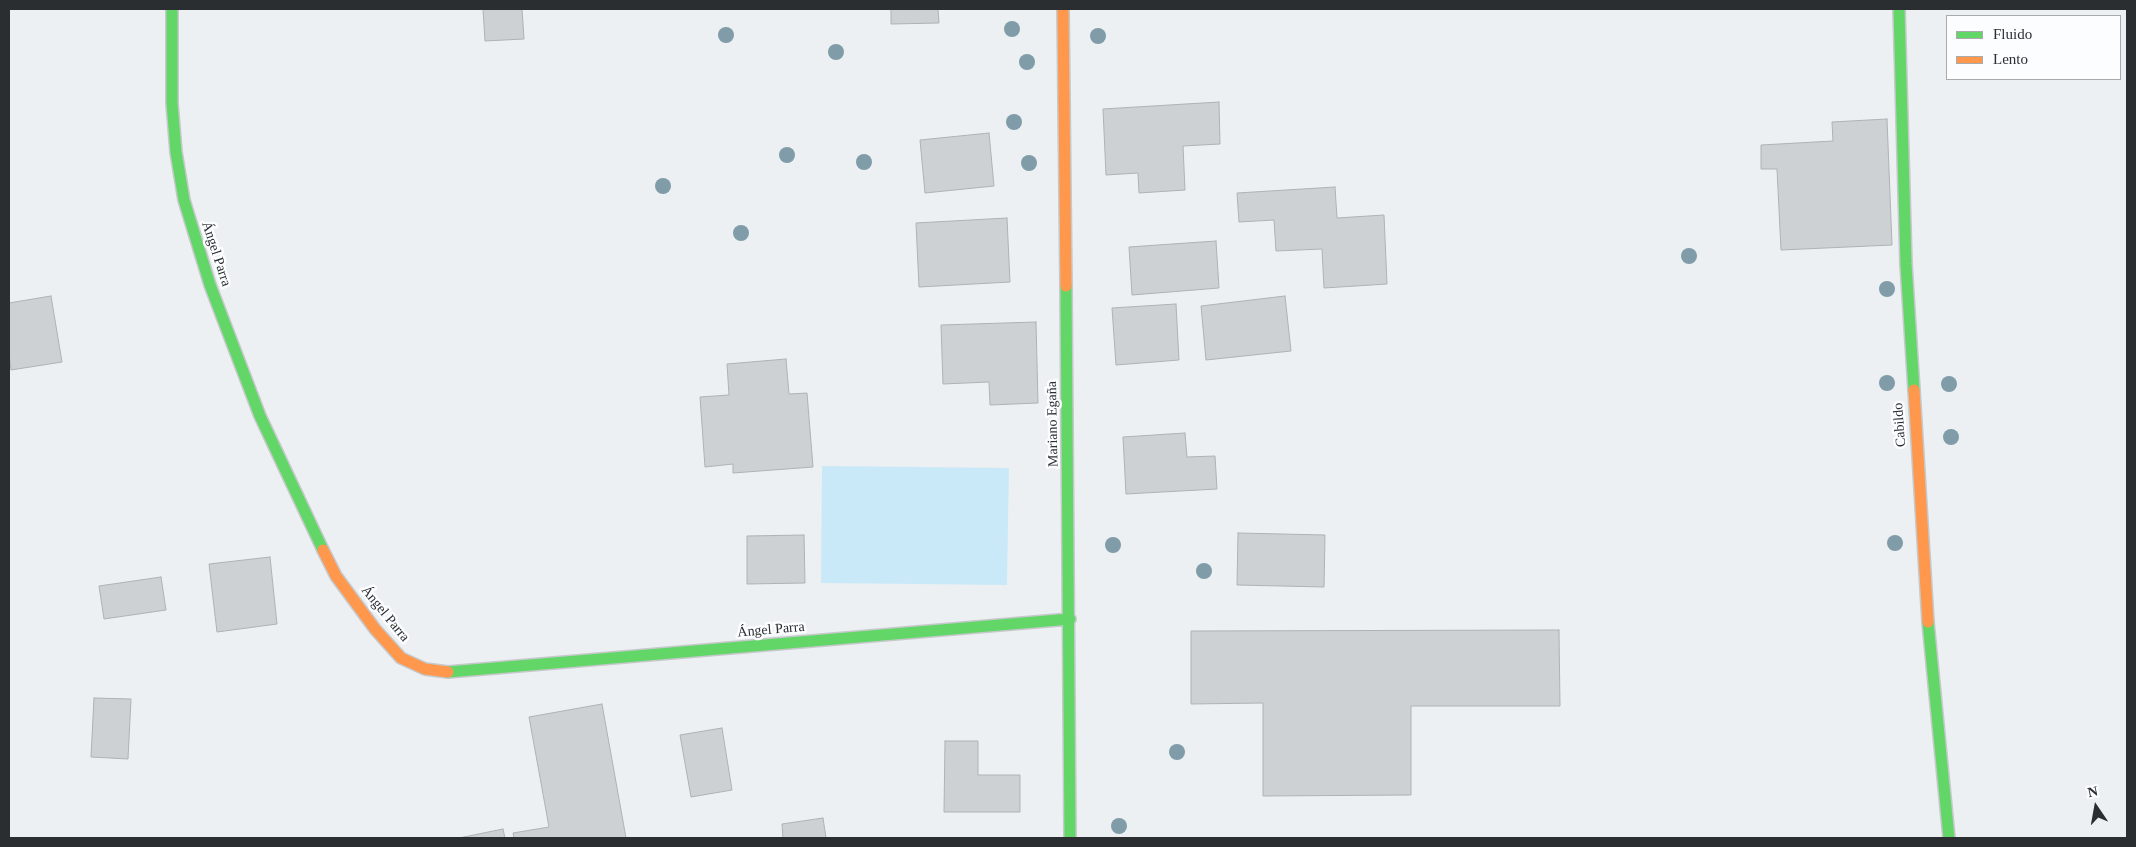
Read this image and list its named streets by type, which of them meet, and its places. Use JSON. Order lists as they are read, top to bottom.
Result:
{
  "streets": {
    "street": ["Ángel Parra", "Mariano Egaña", "Cabildo"]
  },
  "crossings": [
    ["Ángel Parra", "Mariano Egaña"]
  ],
  "legend": ["Fluido", "Lento"],
  "north": "top"
}
